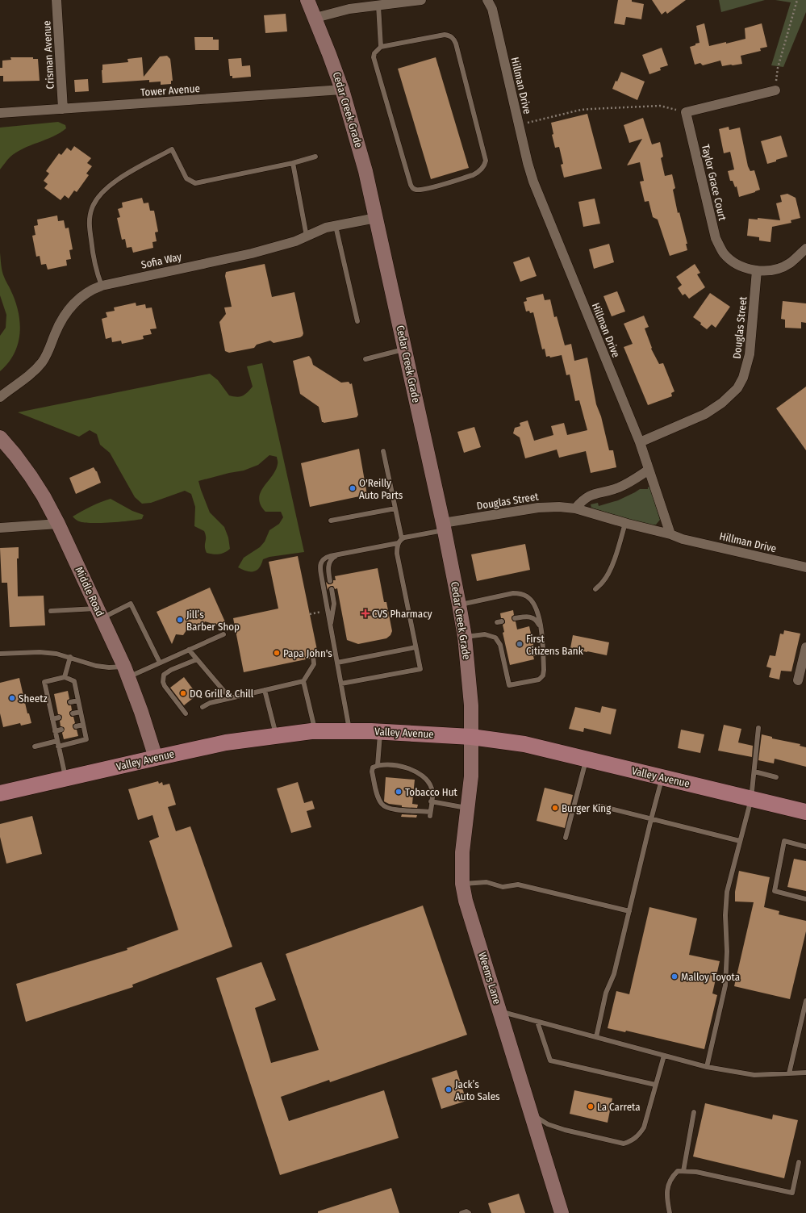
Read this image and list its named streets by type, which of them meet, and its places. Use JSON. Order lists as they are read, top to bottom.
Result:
{
  "streets": {
    "main road": [
      "Cedar Creek Grade",
      "Middle Road",
      "Valley Avenue",
      "Weems Lane"
    ],
    "street": [
      "Crisman Avenue",
      "Hillman Drive",
      "Tower Avenue",
      "Taylor Grace Court",
      "Sofia Way",
      "Douglas Street"
    ]
  },
  "crossings": [
    ["Crisman Avenue", "Tower Avenue"],
    ["Hillman Drive", "Douglas Street"],
    ["Tower Avenue", "Cedar Creek Grade"],
    ["Cedar Creek Grade", "Sofia Way"],
    ["Cedar Creek Grade", "Douglas Street"],
    ["Cedar Creek Grade", "Valley Avenue"],
    ["Cedar Creek Grade", "Weems Lane"],
    ["Taylor Grace Court", "Douglas Street"],
    ["Middle Road", "Valley Avenue"],
    ["Valley Avenue", "Weems Lane"]
  ],
  "places": {
    "other": [
      "O'Reilly Auto Parts",
      "Jill’s Barber Shop",
      "First Citizens Bank",
      "Papa John's",
      "DQ Grill & Chill",
      "Sheetz",
      "Tobacco Hut",
      "Burger King",
      "Malloy Toyota",
      "Jack’s Auto Sales",
      "La Carreta"
    ],
    "health": ["CVS Pharmacy"]
  }
}
